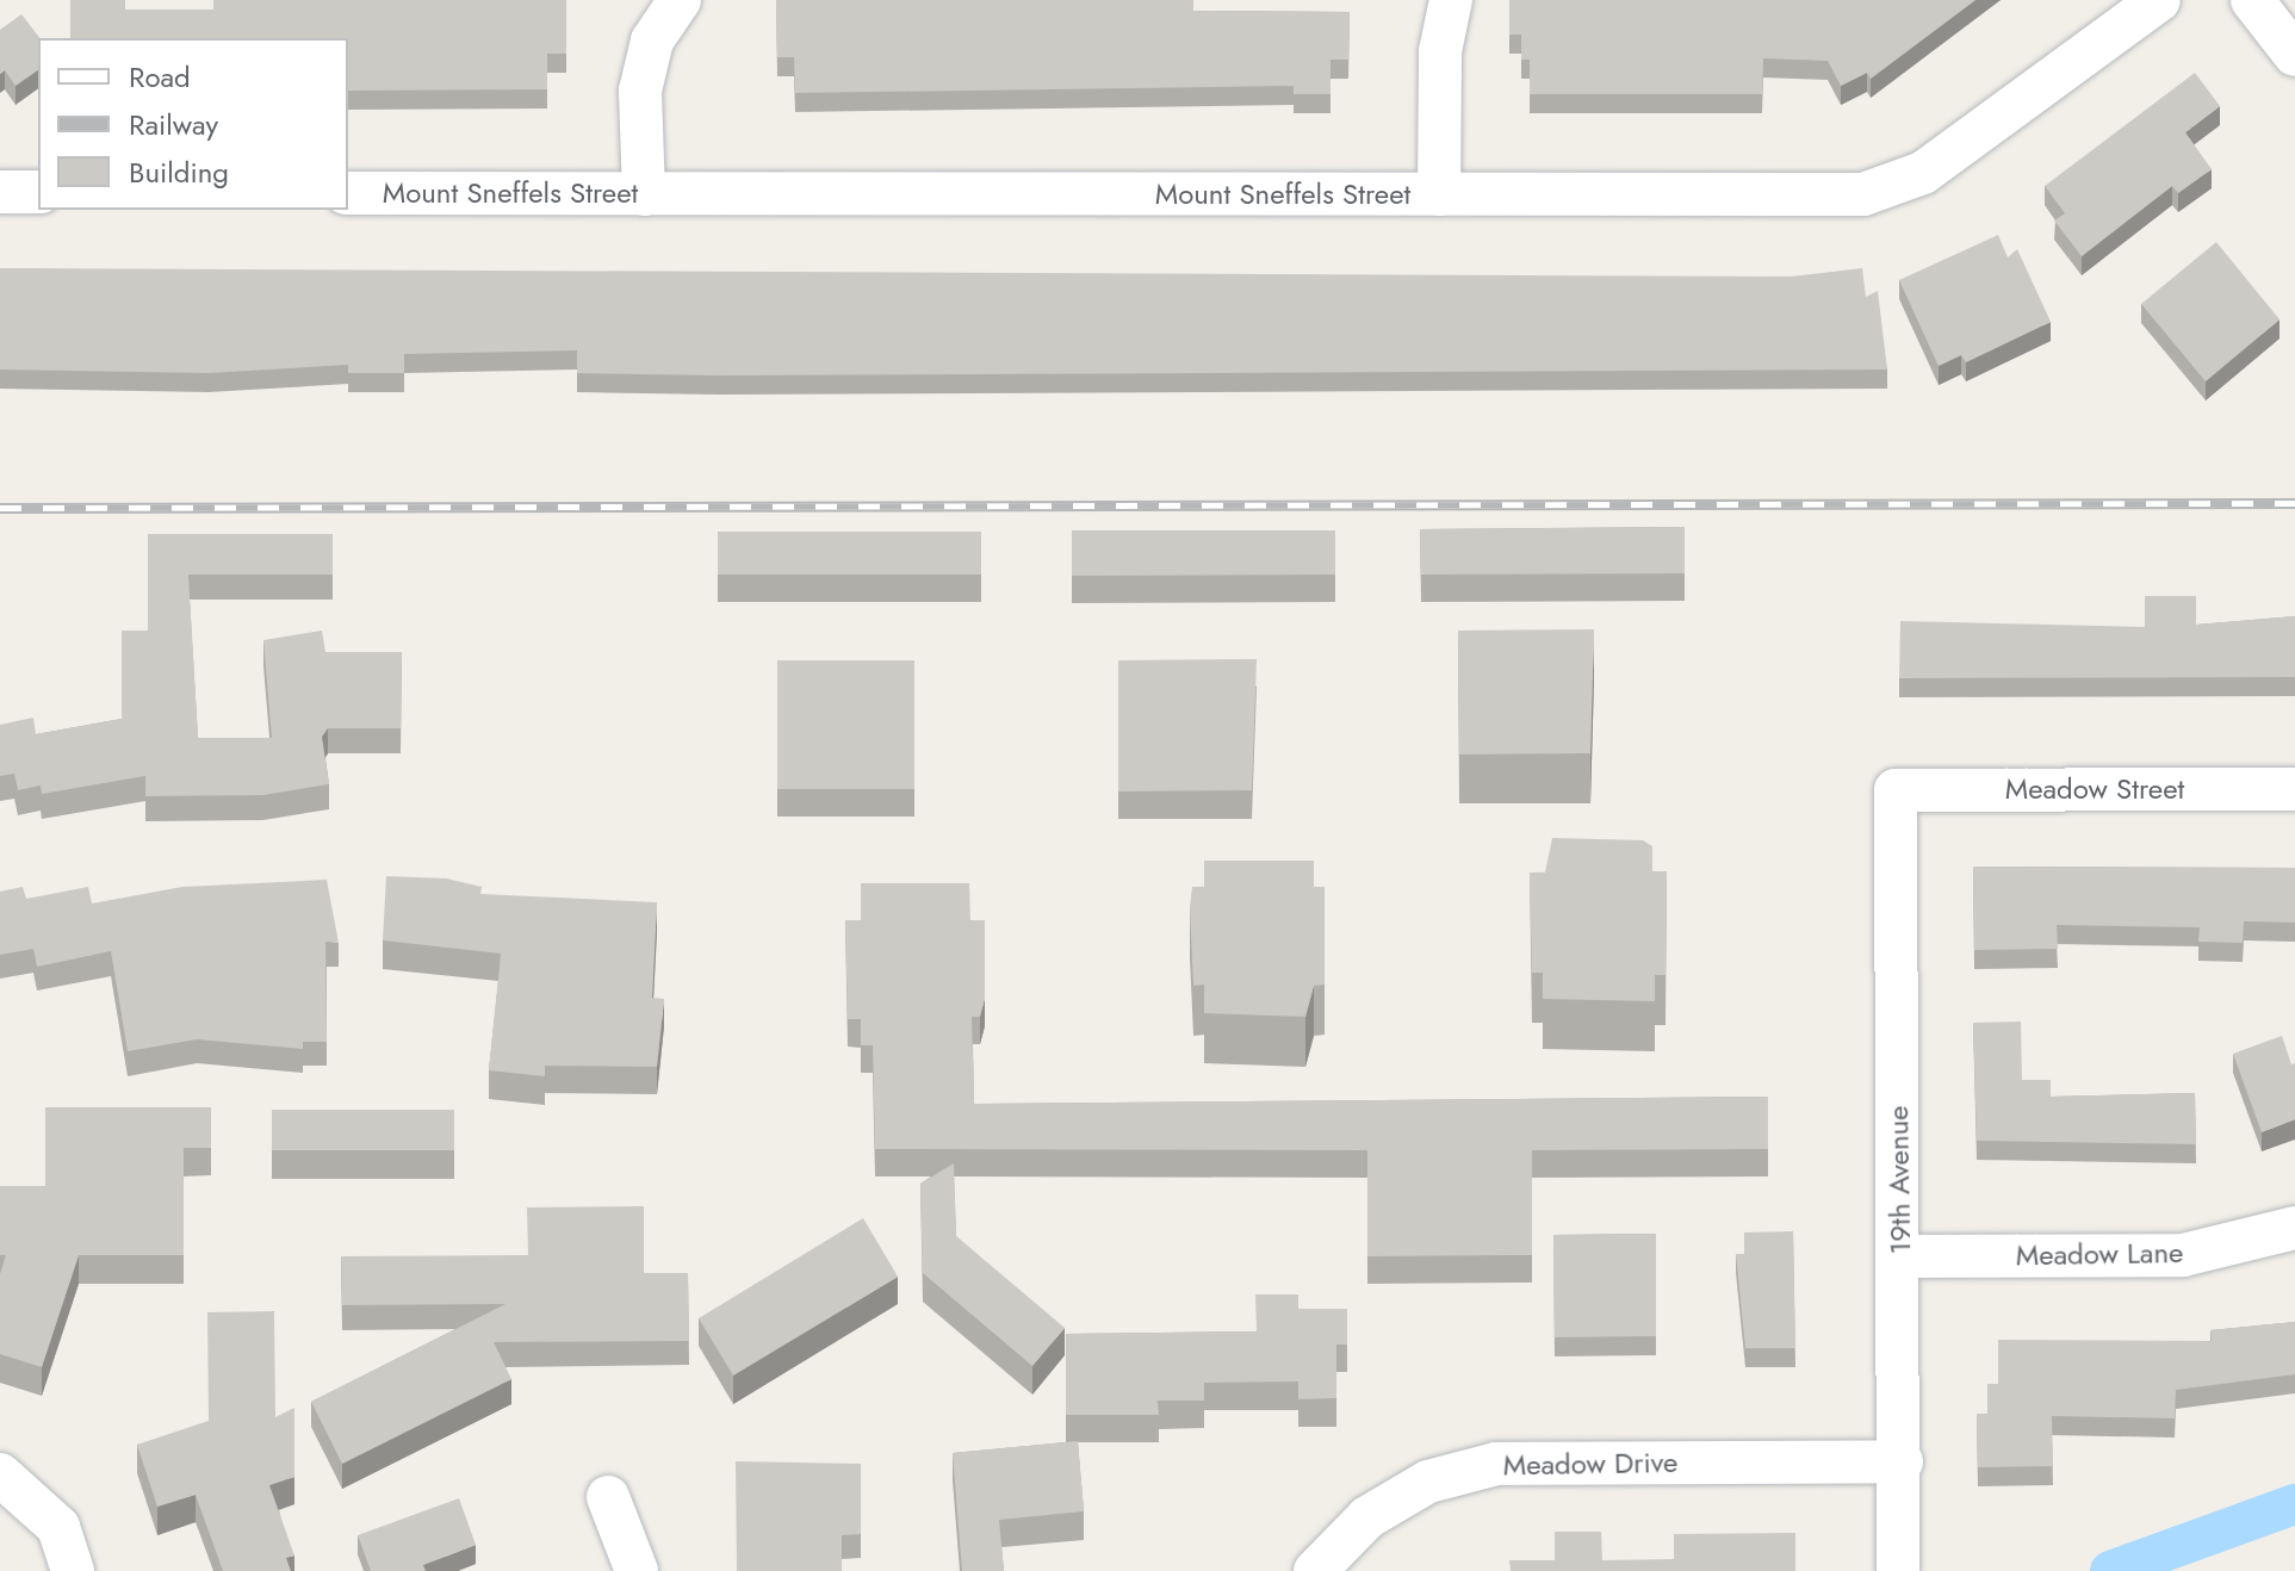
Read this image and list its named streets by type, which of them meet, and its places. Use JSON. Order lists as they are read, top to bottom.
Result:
{
  "streets": {
    "street": [
      "Mount Sneffels Street",
      "Meadow Street",
      "19th Avenue",
      "Meadow Lane",
      "Meadow Drive"
    ]
  },
  "crossings": [
    ["Meadow Street", "19th Avenue"],
    ["19th Avenue", "Meadow Lane"],
    ["19th Avenue", "Meadow Drive"]
  ],
  "legend": ["Road", "Railway", "Building"]
}
